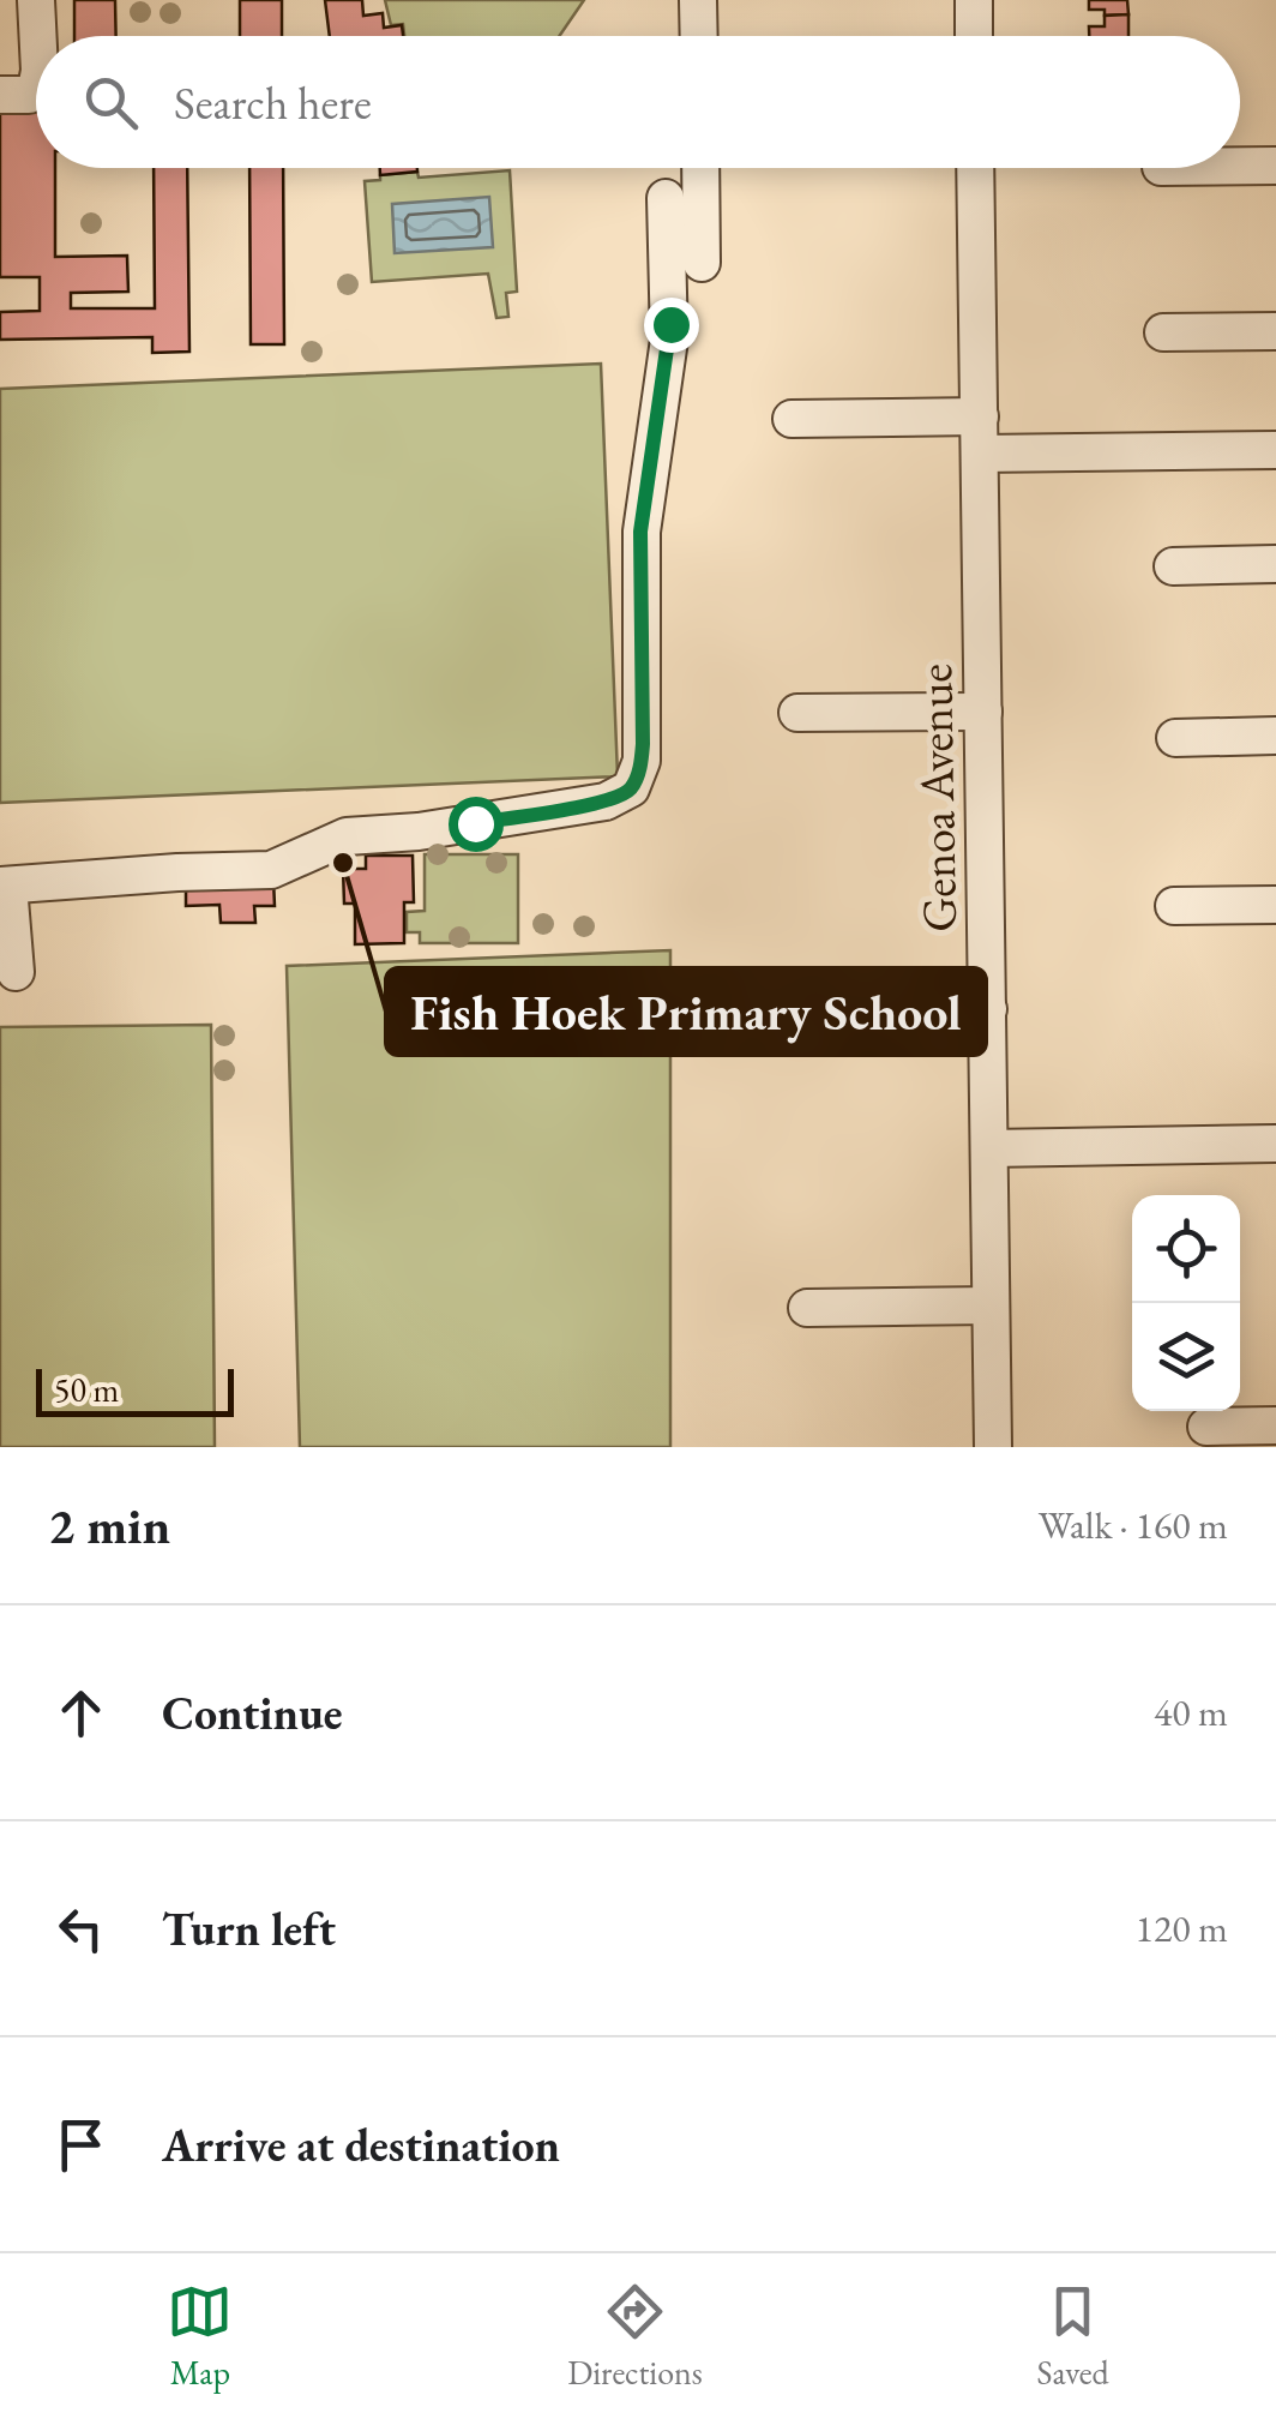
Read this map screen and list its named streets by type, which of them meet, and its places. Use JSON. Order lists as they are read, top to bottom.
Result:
{
  "streets": {
    "street": ["Genoa Avenue"]
  },
  "places": ["Fish Hoek Primary School"],
  "scale_bar": "50 m",
  "page": {
    "search": "Search here",
    "scale": "50 m",
    "heading": ["2 min", "Walk · 160 m"],
    "list": [
      ["Continue", "40 m"],
      ["Turn left", "120 m"],
      "Arrive at destination"
    ],
    "nav": ["Map", "Directions", "Saved"]
  }
}
